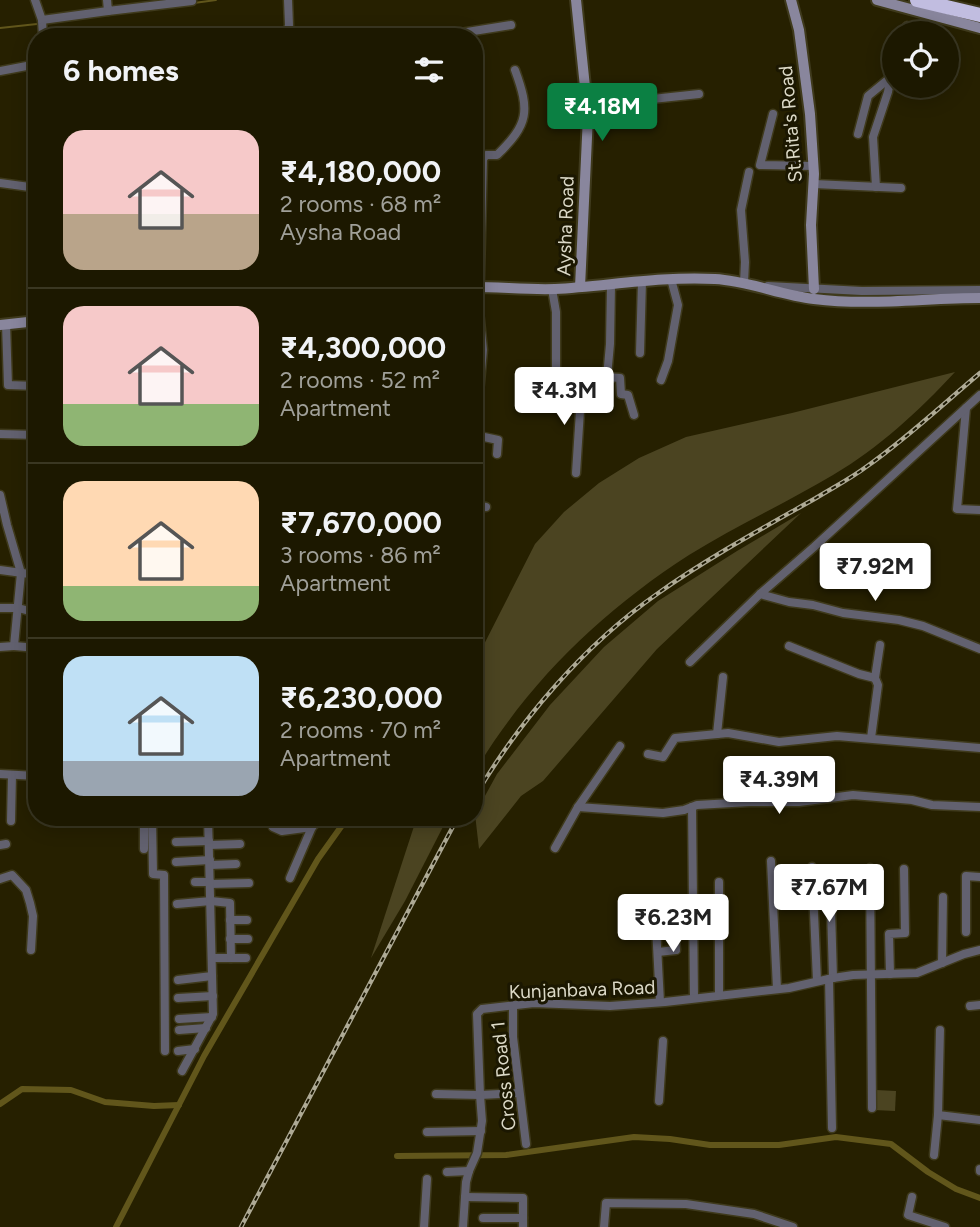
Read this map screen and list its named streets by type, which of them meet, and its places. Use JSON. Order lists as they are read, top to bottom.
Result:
{
  "streets": {
    "street": [
      "St.Rita's Road",
      "Aysha Road",
      "Kunjanbava Road",
      "Cross Road 1"
    ]
  },
  "crossings": [
    ["Kunjanbava Road", "Cross Road 1"]
  ],
  "page": {
    "heading": "6 homes",
    "price": [
      "₹4.18M",
      "₹4.3M",
      "₹7.92M",
      "₹4.39M",
      "₹7.67M",
      "₹6.23M"
    ],
    "list": [
      {
        "name": "₹4,180,000",
        "note": "2 rooms · 68 m² · Aysha Road"
      },
      {
        "name": "₹4,300,000",
        "note": "2 rooms · 52 m² · Apartment"
      },
      {
        "name": "₹7,670,000",
        "note": "3 rooms · 86 m² · Apartment"
      },
      {
        "name": "₹6,230,000",
        "note": "2 rooms · 70 m² · Apartment"
      }
    ]
  }
}
